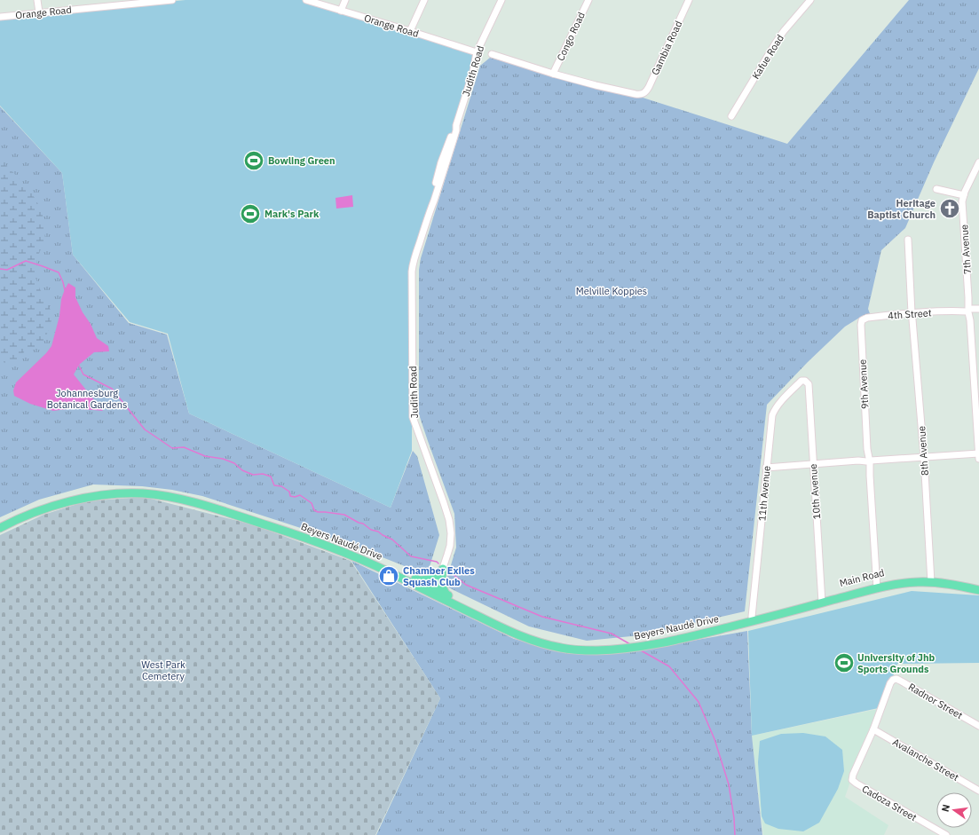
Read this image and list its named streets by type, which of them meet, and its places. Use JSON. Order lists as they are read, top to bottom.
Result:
{
  "streets": {
    "main road": ["Beyers Naudé Drive", "Main Road"],
    "street": [
      "Orange Road",
      "Congo Road",
      "Gambia Road",
      "Kafue Road",
      "Judith Road",
      "7th Avenue",
      "4th Street",
      "9th Avenue",
      "8th Avenue",
      "10th Avenue",
      "11th Avenue",
      "Radnor Street",
      "Avalanche Street",
      "Cadoza Street"
    ]
  },
  "crossings": [
    ["Orange Road", "Judith Road"],
    ["Congo Road", "Gambia Road"],
    ["Judith Road", "Beyers Naudé Drive"],
    ["7th Avenue", "4th Street"],
    ["4th Street", "9th Avenue"],
    ["4th Street", "8th Avenue"],
    ["9th Avenue", "Main Road"],
    ["8th Avenue", "Main Road"],
    ["10th Avenue", "11th Avenue"],
    ["10th Avenue", "Main Road"],
    ["11th Avenue", "Beyers Naudé Drive"],
    ["11th Avenue", "Main Road"],
    ["Beyers Naudé Drive", "Main Road"],
    ["Radnor Street", "Cadoza Street"],
    ["Avalanche Street", "Cadoza Street"]
  ],
  "parks": ["Melville Koppies", "Johannesburg Botanical Gardens", "West Park Cemetery"],
  "places": {
    "sports": ["Bowling Green", "Mark's Park", "University of Jhb Sports Grounds"],
    "church": ["Heritage Baptist Church"],
    "shop": ["Chamber Exiles Squash Club"]
  },
  "north": "left"
}
